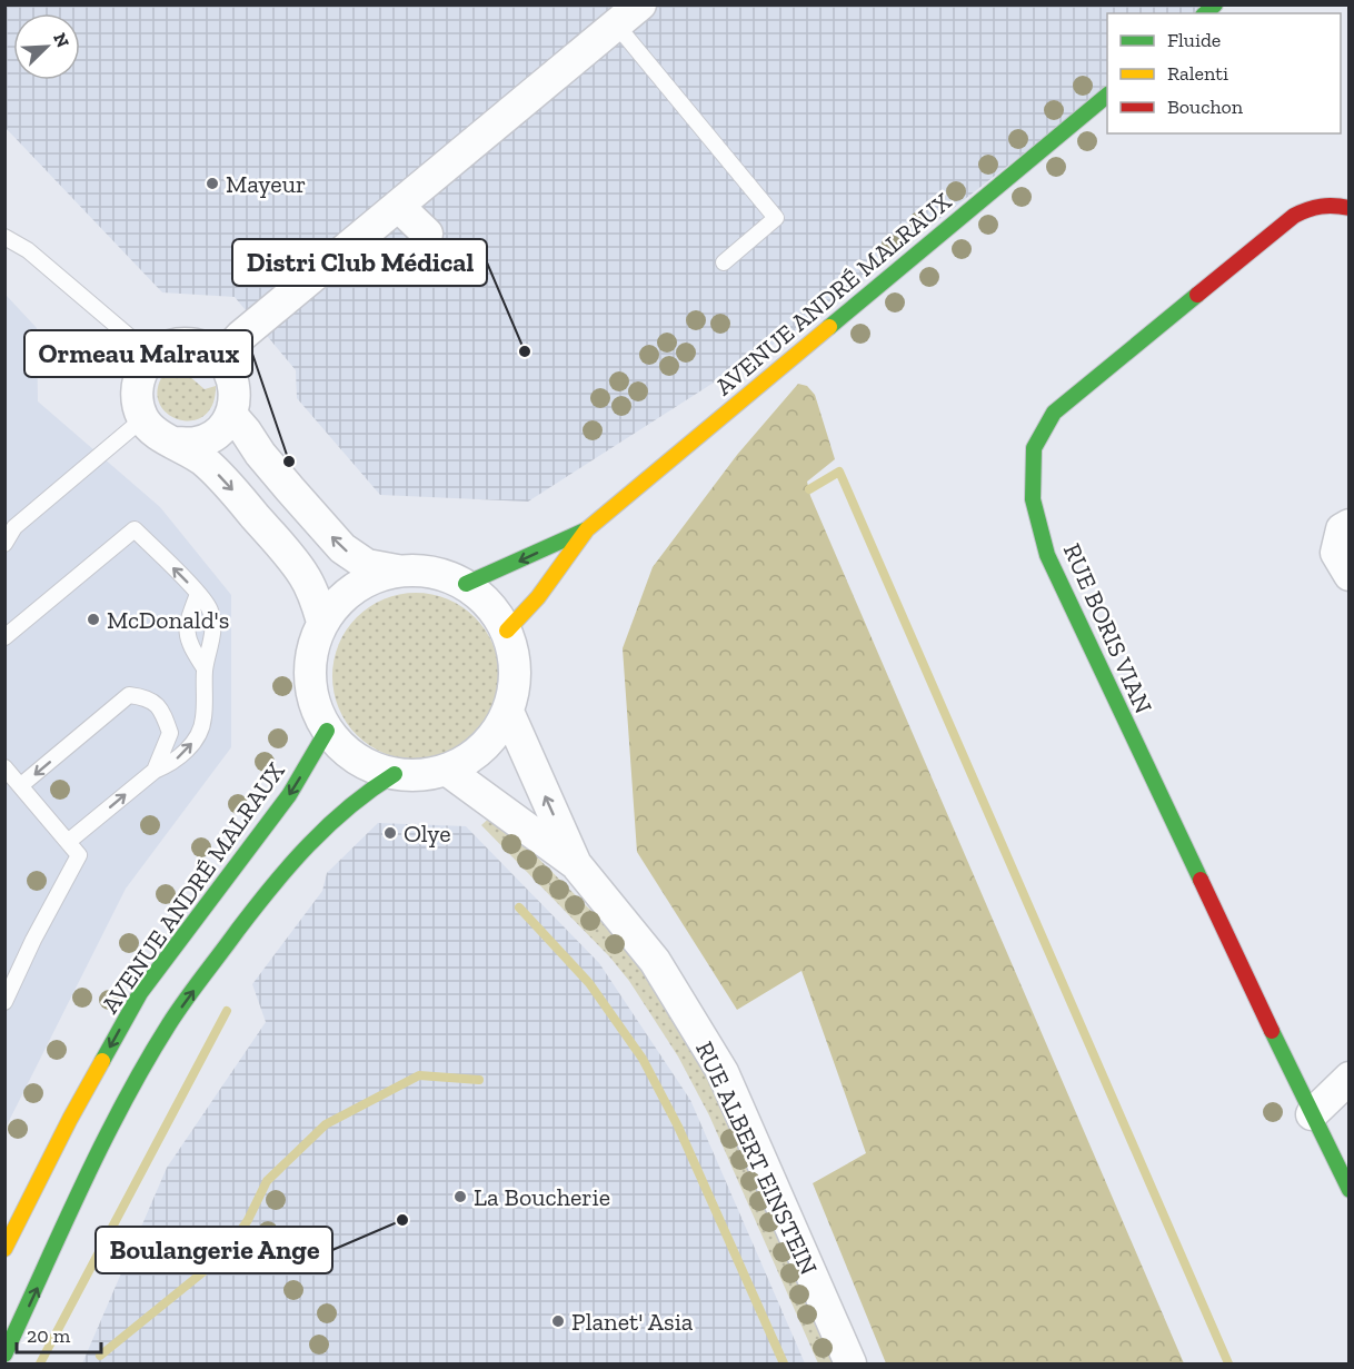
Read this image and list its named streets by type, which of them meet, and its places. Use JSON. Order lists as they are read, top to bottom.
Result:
{
  "streets": {
    "street": ["AVENUE ANDRÉ MALRAUX", "RUE BORIS VIAN", "RUE ALBERT EINSTEIN"]
  },
  "crossings": [
    ["AVENUE ANDRÉ MALRAUX", "RUE ALBERT EINSTEIN"]
  ],
  "places": [
    "Mayeur",
    "Distri Club Médical",
    "Ormeau Malraux",
    "McDonald's",
    "Olye",
    "La Boucherie",
    "Boulangerie Ange",
    "Planet' Asia"
  ],
  "legend": ["Fluide", "Ralenti", "Bouchon"],
  "scale_bar": "20 m",
  "north": "top right"
}
